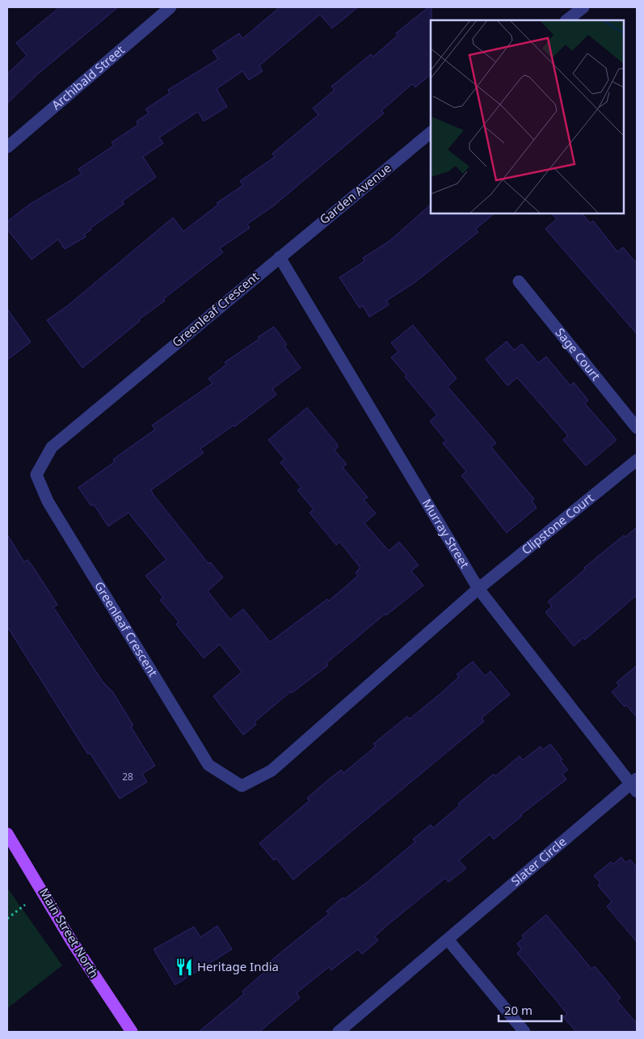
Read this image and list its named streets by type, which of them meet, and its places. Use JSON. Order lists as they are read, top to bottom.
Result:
{
  "streets": {
    "main road": ["Main Street North"],
    "street": [
      "Archibald Street",
      "Garden Avenue",
      "Greenleaf Crescent",
      "Sage Court",
      "Clipstone Court",
      "Murray Street",
      "Slater Circle"
    ]
  },
  "crossings": [
    ["Garden Avenue", "Greenleaf Crescent"],
    ["Garden Avenue", "Murray Street"],
    ["Greenleaf Crescent", "Clipstone Court"],
    ["Greenleaf Crescent", "Murray Street"],
    ["Clipstone Court", "Murray Street"],
    ["Murray Street", "Slater Circle"]
  ],
  "places": {
    "restaurant": ["Heritage India"]
  },
  "house_numbers": ["28"],
  "scale_bar": "20 m"
}
